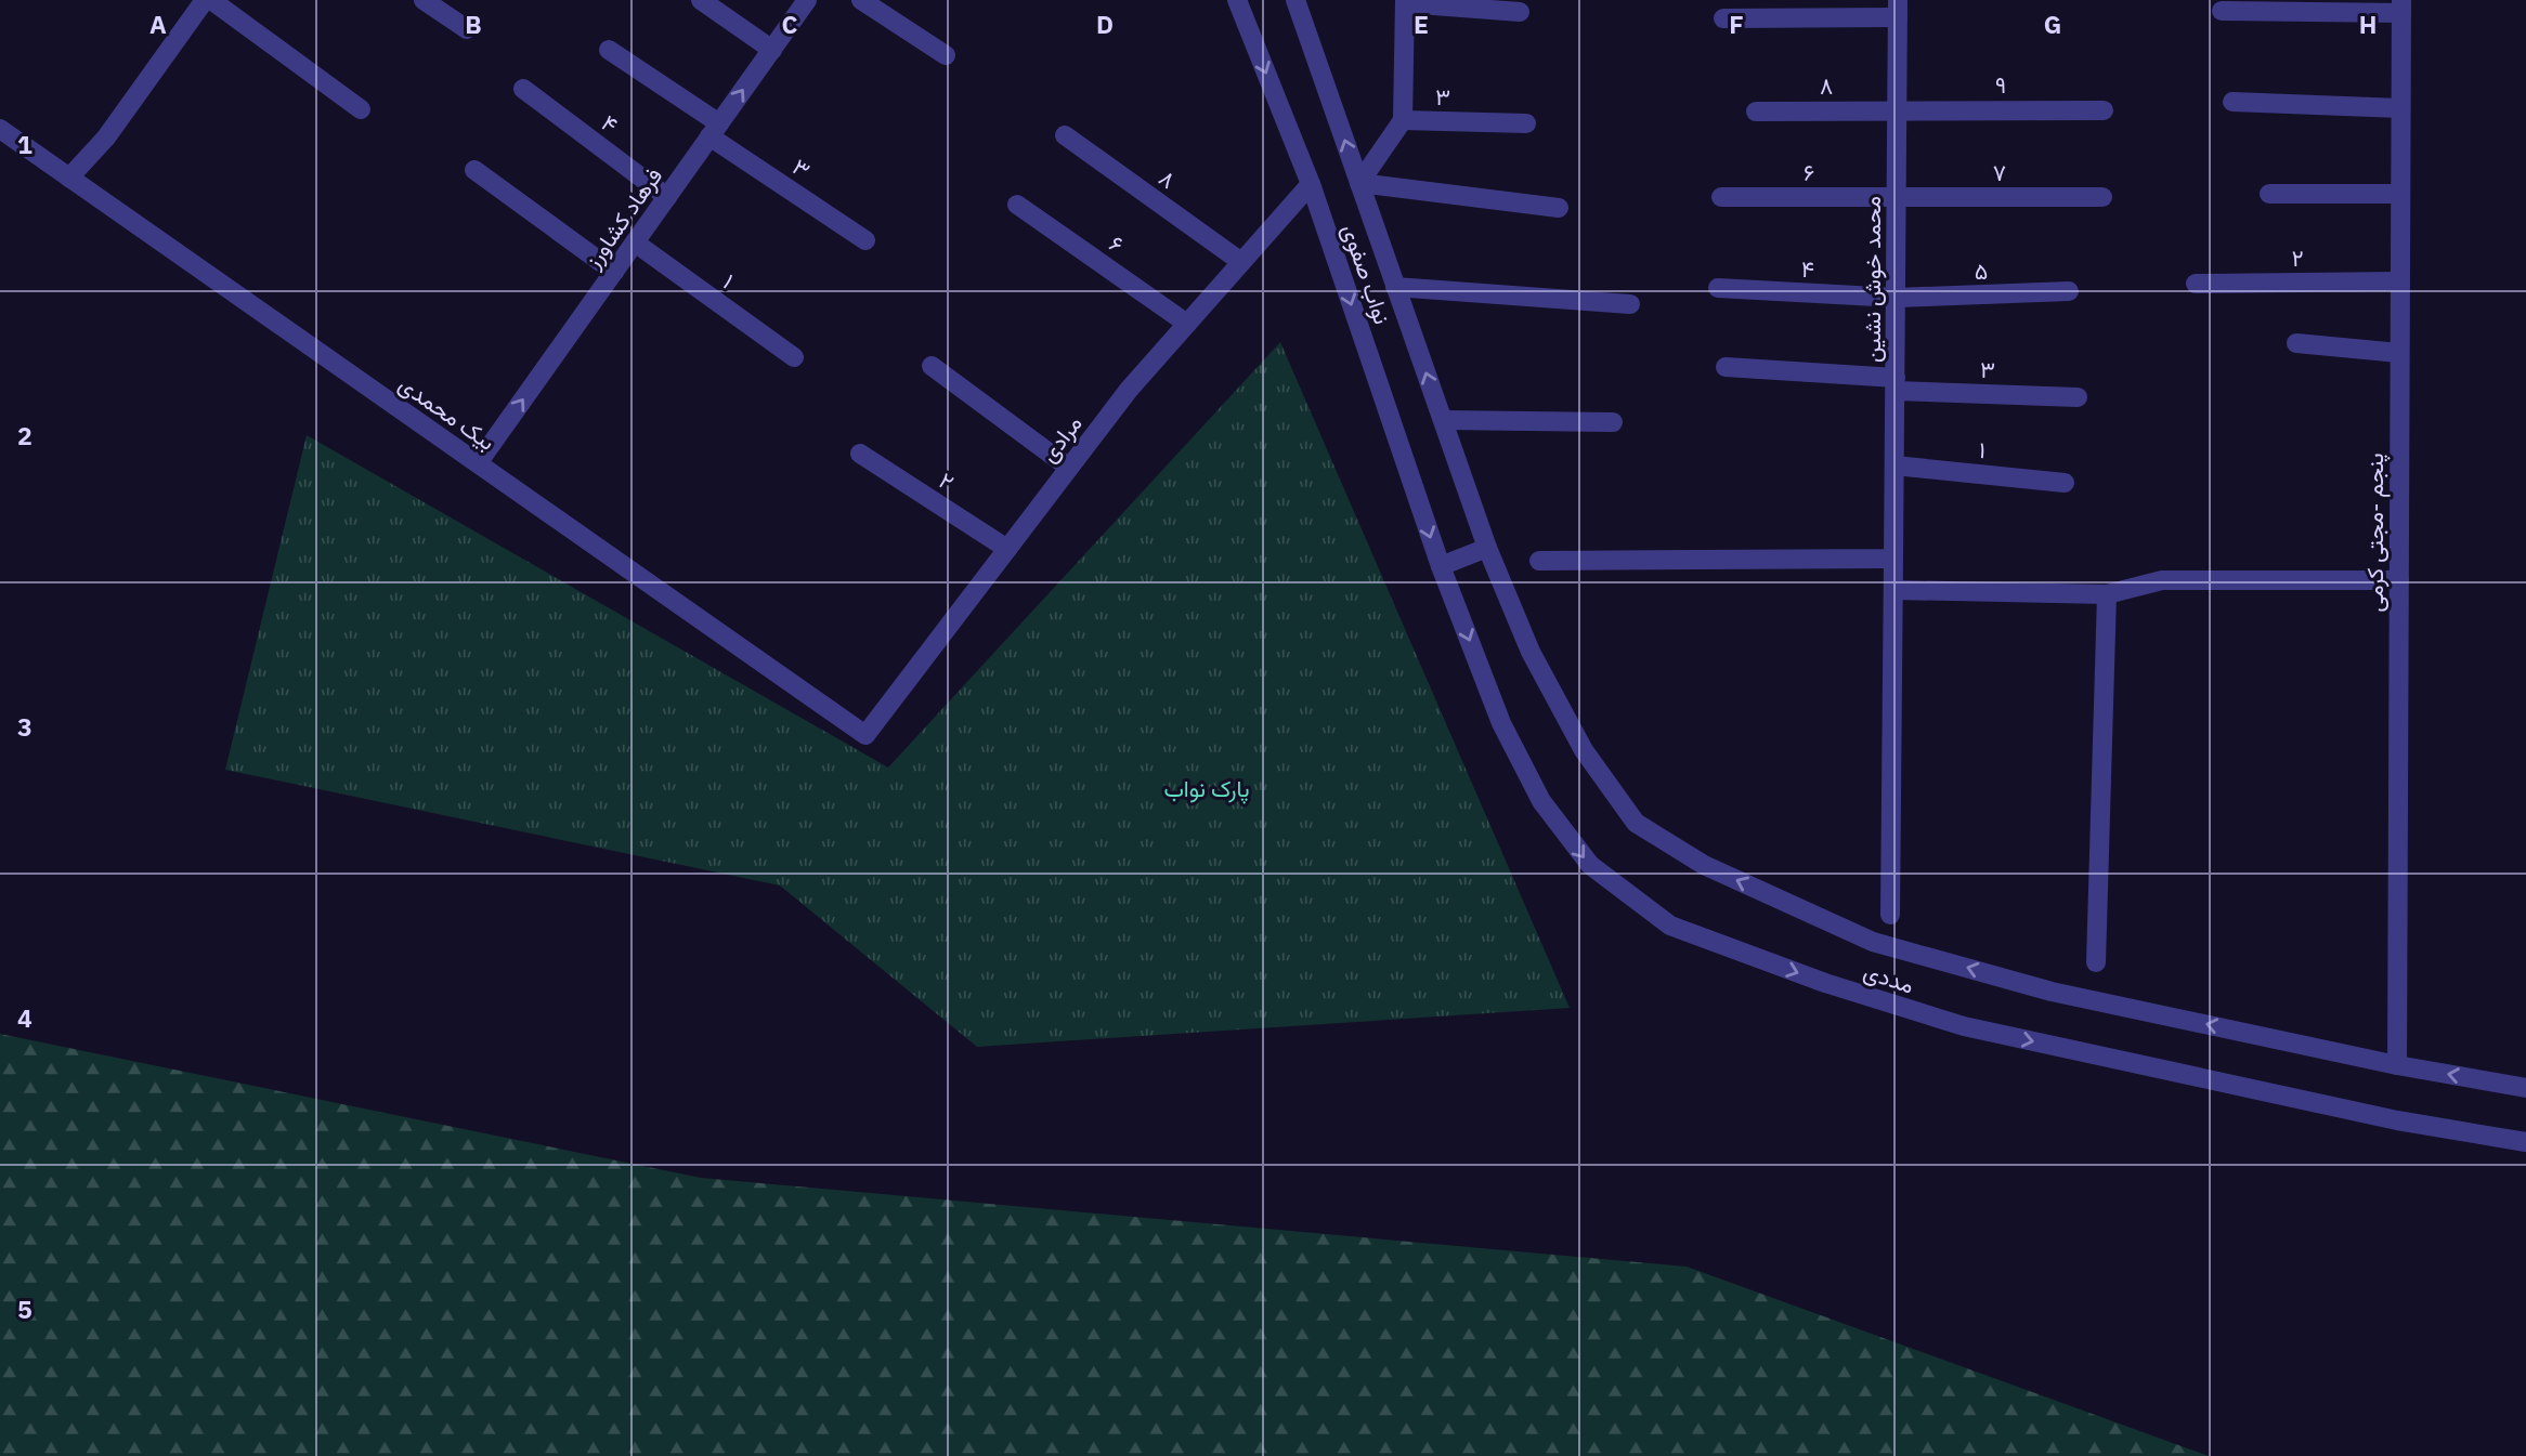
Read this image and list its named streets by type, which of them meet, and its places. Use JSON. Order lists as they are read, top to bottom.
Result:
{
  "streets": {
    "street": [
      "۹",
      "۸",
      "۳",
      "۴",
      "۶",
      "۷",
      "فرهاد کشاورز",
      "۲",
      "۵",
      "نواب صفوی",
      "محمد خوش نشین",
      "۱",
      "بیک محمدی",
      "مرادی",
      "پنجم -مجتی کرمی",
      "مددی"
    ]
  },
  "crossings": [
    ["۹", "۸"],
    ["۹", "محمد خوش نشین"],
    ["۸", "محمد خوش نشین"],
    ["۸", "مرادی"],
    ["۳", "فرهاد کشاورز"],
    ["۳", "محمد خوش نشین"],
    ["۴", "فرهاد کشاورز"],
    ["۴", "۵"],
    ["۴", "محمد خوش نشین"],
    ["۶", "۷"],
    ["۶", "محمد خوش نشین"],
    ["۶", "مرادی"],
    ["۷", "محمد خوش نشین"],
    ["فرهاد کشاورز", "۱"],
    ["فرهاد کشاورز", "بیک محمدی"],
    ["۲", "مرادی"],
    ["۲", "پنجم -مجتی کرمی"],
    ["۵", "محمد خوش نشین"],
    ["نواب صفوی", "مرادی"],
    ["نواب صفوی", "مددی"],
    ["محمد خوش نشین", "۱"],
    ["بیک محمدی", "مرادی"],
    ["پنجم -مجتی کرمی", "مددی"]
  ],
  "one_way": ["فرهاد کشاورز"],
  "parks": ["پارک نواب"],
  "grid": {
    "columns": [
      "A",
      "B",
      "C",
      "D",
      "E",
      "F",
      "G",
      "H"
    ],
    "rows": [
      "1",
      "2",
      "3",
      "4",
      "5"
    ]
  }
}
